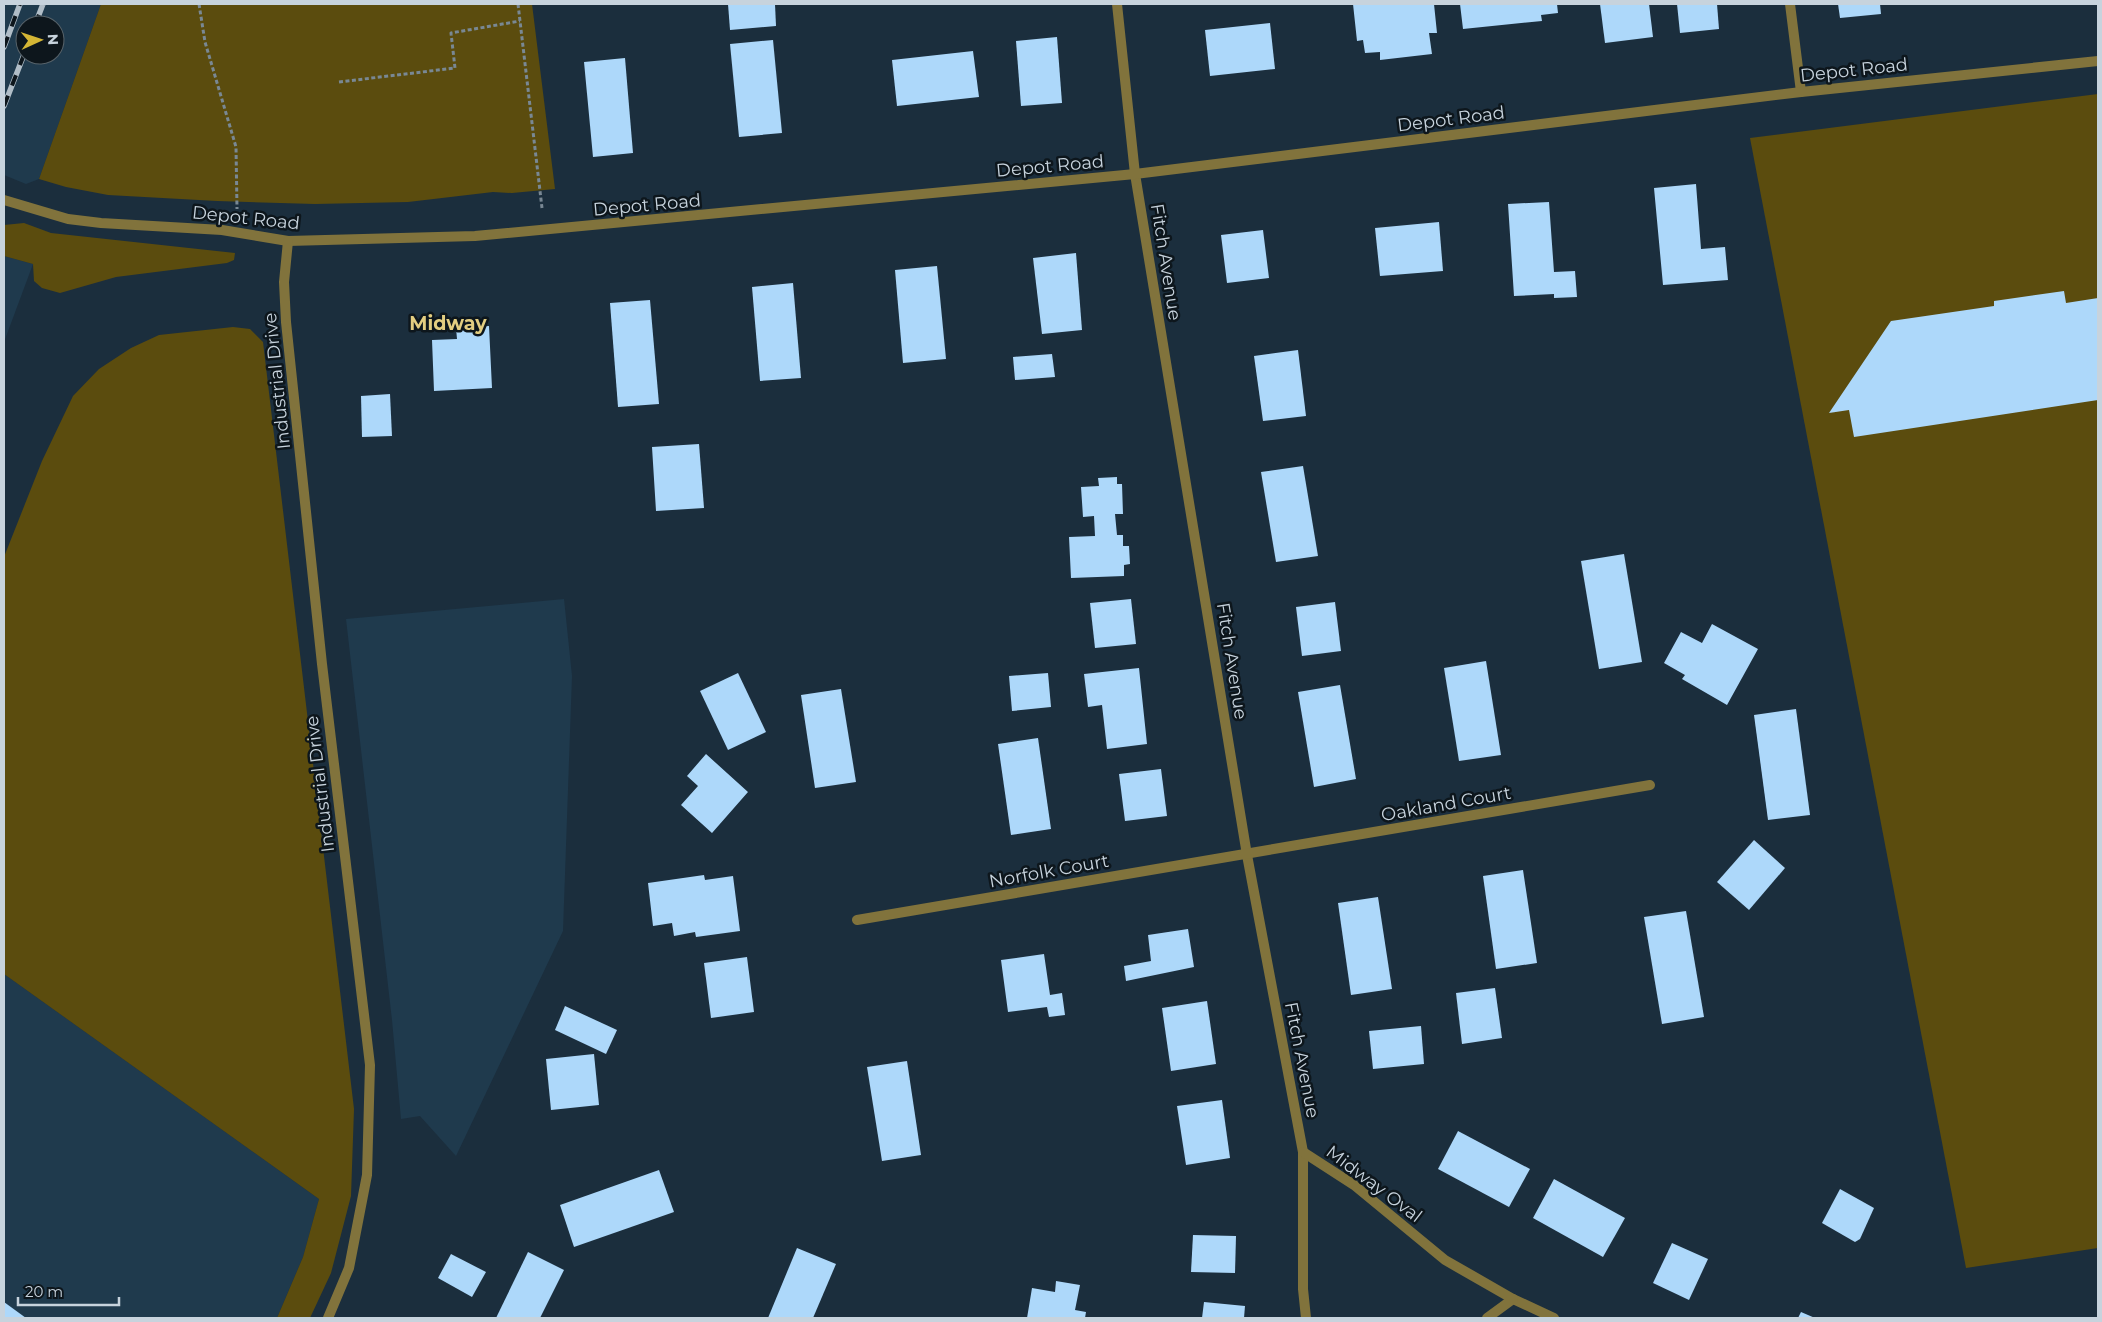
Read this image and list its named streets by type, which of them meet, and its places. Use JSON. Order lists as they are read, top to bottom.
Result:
{
  "streets": {
    "street": [
      "Depot Road",
      "Fitch Avenue",
      "Industrial Drive",
      "Oakland Court",
      "Norfolk Court",
      "Midway Oval"
    ]
  },
  "crossings": [
    ["Depot Road", "Fitch Avenue"],
    ["Depot Road", "Industrial Drive"],
    ["Fitch Avenue", "Oakland Court"],
    ["Fitch Avenue", "Norfolk Court"],
    ["Fitch Avenue", "Midway Oval"],
    ["Oakland Court", "Norfolk Court"]
  ],
  "districts": ["Midway"],
  "scale_bar": "20 m",
  "north": "right"
}
